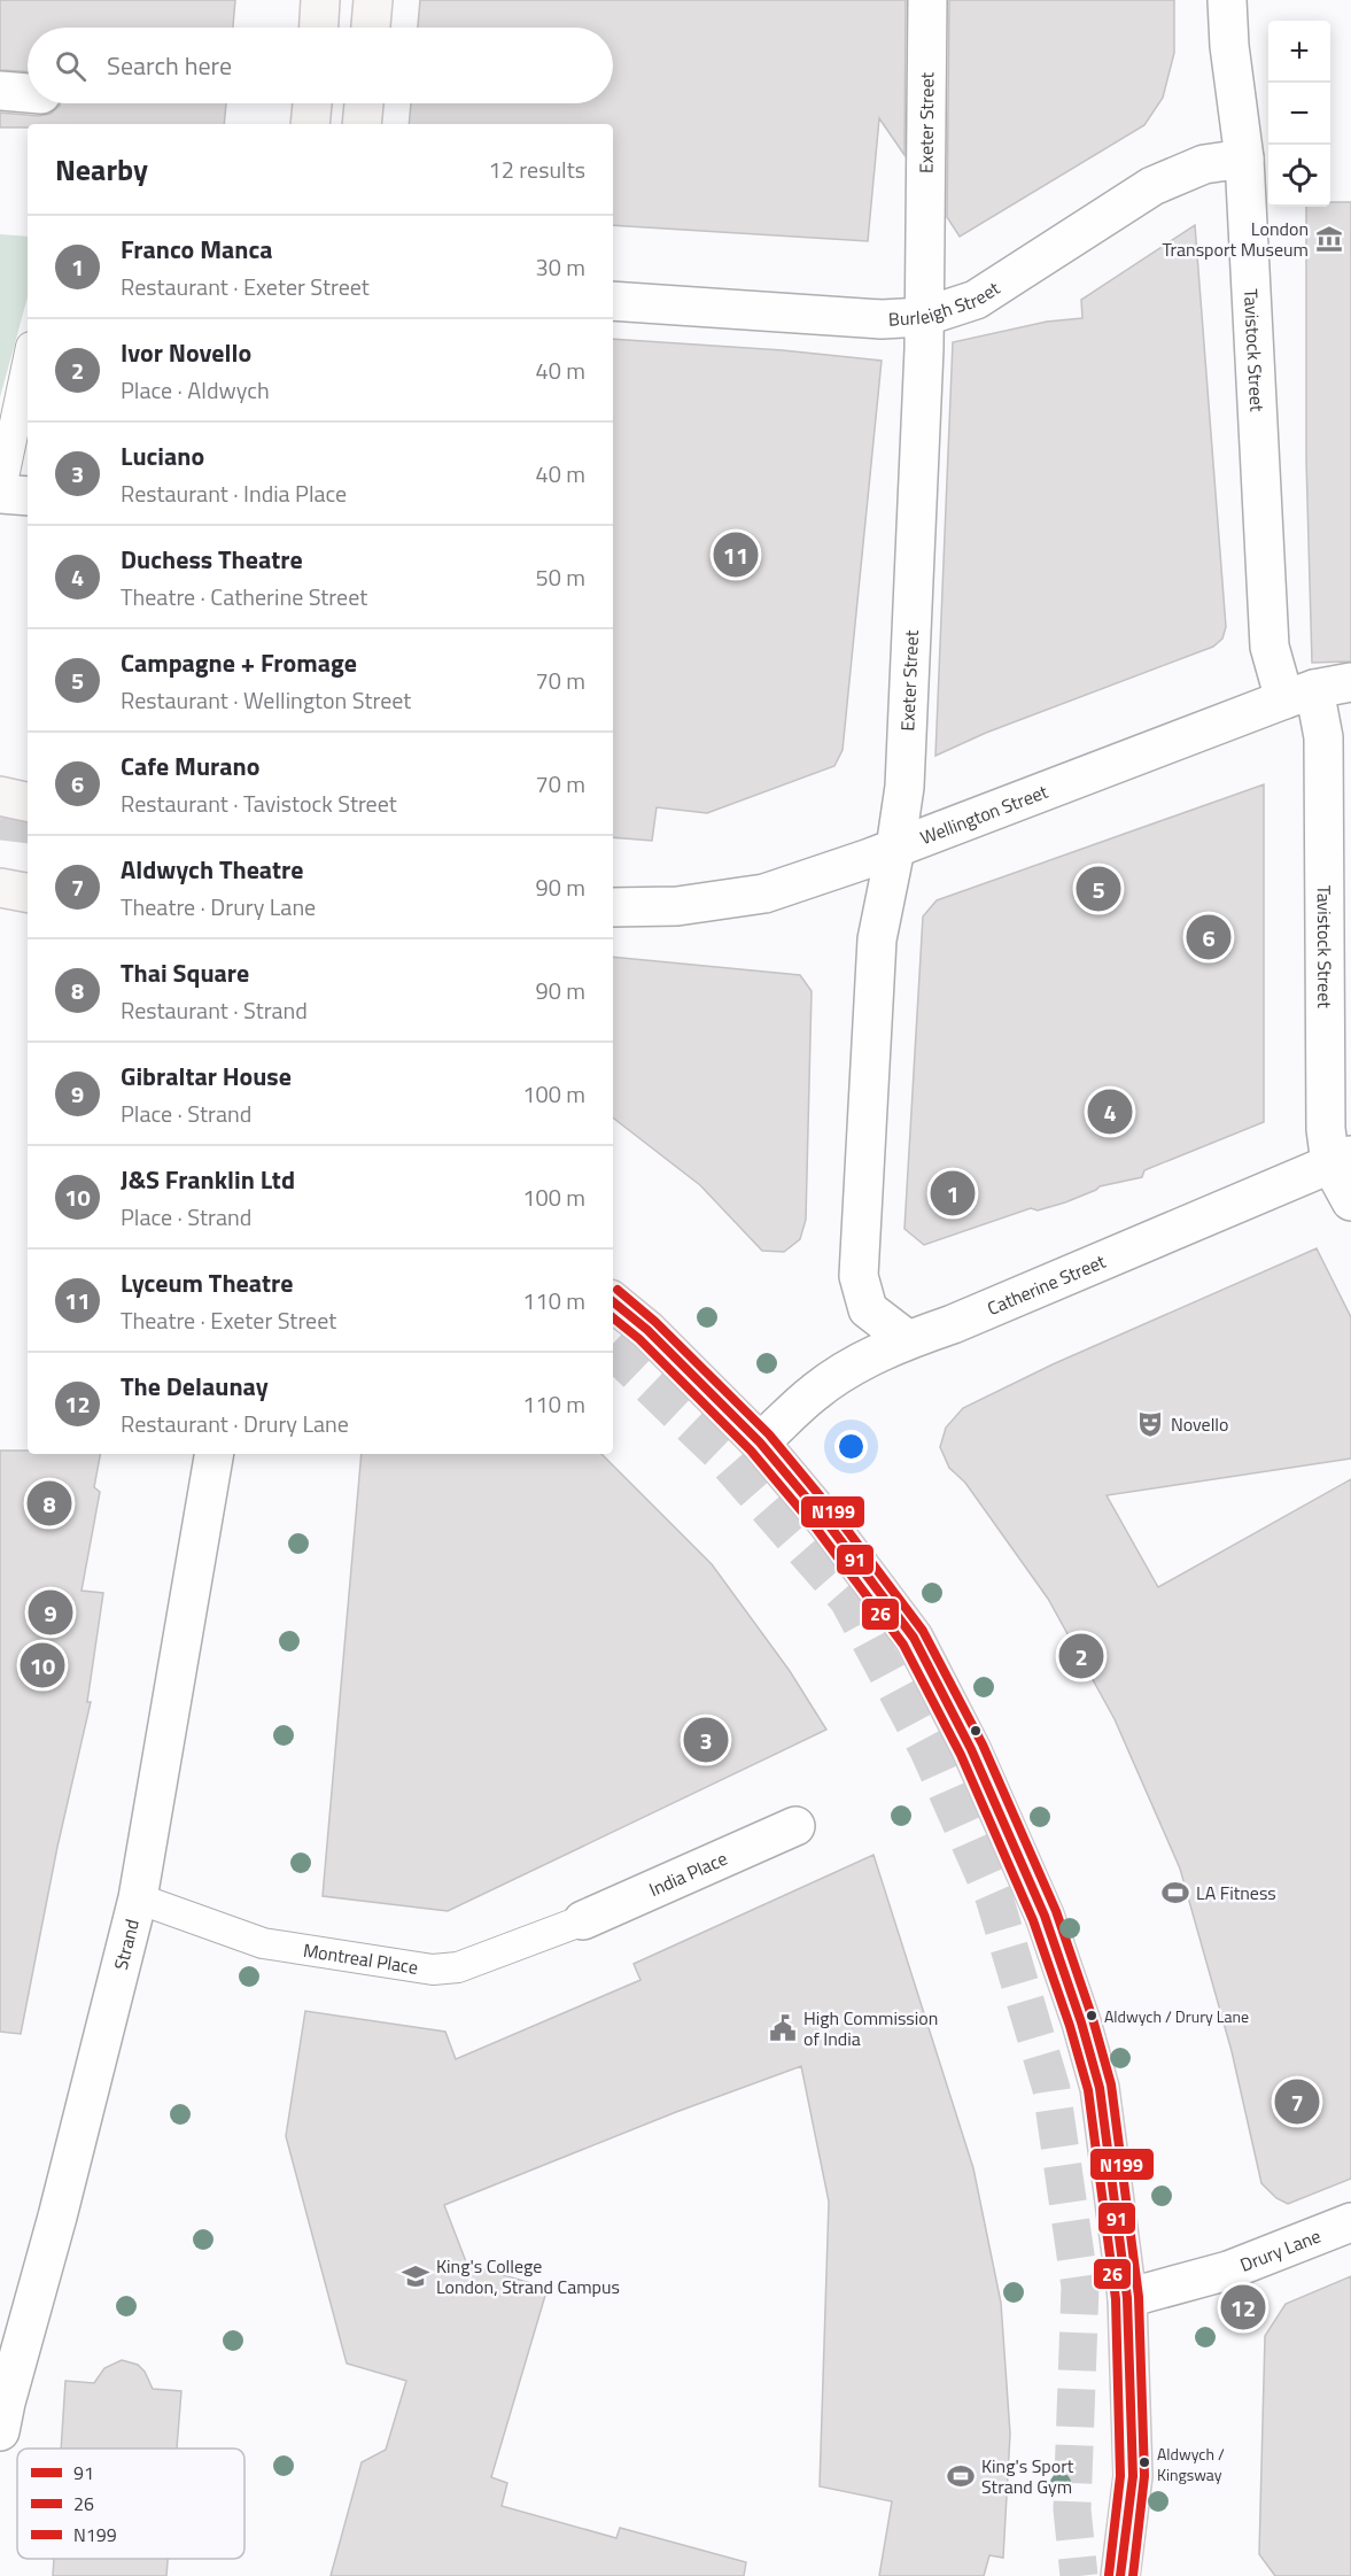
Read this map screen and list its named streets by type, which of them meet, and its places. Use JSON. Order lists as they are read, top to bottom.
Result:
{
  "streets": {
    "street": [
      "Exeter Street",
      "Burleigh Street",
      "Tavistock Street",
      "Wellington Street",
      "Catherine Street",
      "India Place",
      "Strand",
      "Drury Lane"
    ],
    "lane": ["Montreal Place"]
  },
  "crossings": [
    ["Exeter Street", "Burleigh Street"],
    ["Exeter Street", "Wellington Street"],
    ["Exeter Street", "Catherine Street"],
    ["Burleigh Street", "Tavistock Street"],
    ["Tavistock Street", "Wellington Street"],
    ["Tavistock Street", "Catherine Street"],
    ["India Place", "Montreal Place"],
    ["Strand", "Montreal Place"]
  ],
  "places": {
    "museum": ["London Transport Museum"],
    "theatre": ["Novello"],
    "sports": ["LA Fitness", "King's Sport Strand Gym"],
    "other": ["Aldwych / Drury Lane", "Aldwych / Kingsway"],
    "public building": ["High Commission of India"],
    "school or university": ["King's College London, Strand Campus"]
  },
  "lines": ["transit line N199", "transit line 91", "transit line 26"],
  "legend": ["91", "26", "N199"],
  "page": {
    "map_buttons": ["+", "−"],
    "search": "Search here",
    "heading": ["Nearby", "12 results"],
    "list": [
      {
        "mark": "1",
        "name": "Franco Manca",
        "note": "Restaurant · Exeter Street",
        "value": "30 m"
      },
      {
        "mark": "2",
        "name": "Ivor Novello",
        "note": "Place · Aldwych",
        "value": "40 m"
      },
      {
        "mark": "3",
        "name": "Luciano",
        "note": "Restaurant · India Place",
        "value": "40 m"
      },
      {
        "mark": "4",
        "name": "Duchess Theatre",
        "note": "Theatre · Catherine Street",
        "value": "50 m"
      },
      {
        "mark": "5",
        "name": "Campagne + Fromage",
        "note": "Restaurant · Wellington Street",
        "value": "70 m"
      },
      {
        "mark": "6",
        "name": "Cafe Murano",
        "note": "Restaurant · Tavistock Street",
        "value": "70 m"
      },
      {
        "mark": "7",
        "name": "Aldwych Theatre",
        "note": "Theatre · Drury Lane",
        "value": "90 m"
      },
      {
        "mark": "8",
        "name": "Thai Square",
        "note": "Restaurant · Strand",
        "value": "90 m"
      },
      {
        "mark": "9",
        "name": "Gibraltar House",
        "note": "Place · Strand",
        "value": "100 m"
      },
      {
        "mark": "10",
        "name": "J&S Franklin Ltd",
        "note": "Place · Strand",
        "value": "100 m"
      },
      {
        "mark": "11",
        "name": "Lyceum Theatre",
        "note": "Theatre · Exeter Street",
        "value": "110 m"
      },
      {
        "mark": "12",
        "name": "The Delaunay",
        "note": "Restaurant · Drury Lane",
        "value": "110 m"
      }
    ],
    "pins": [
      "11",
      "5",
      "6",
      "4",
      "1",
      "8",
      "9",
      "2",
      "10",
      "3",
      "7",
      "12"
    ]
  }
}
